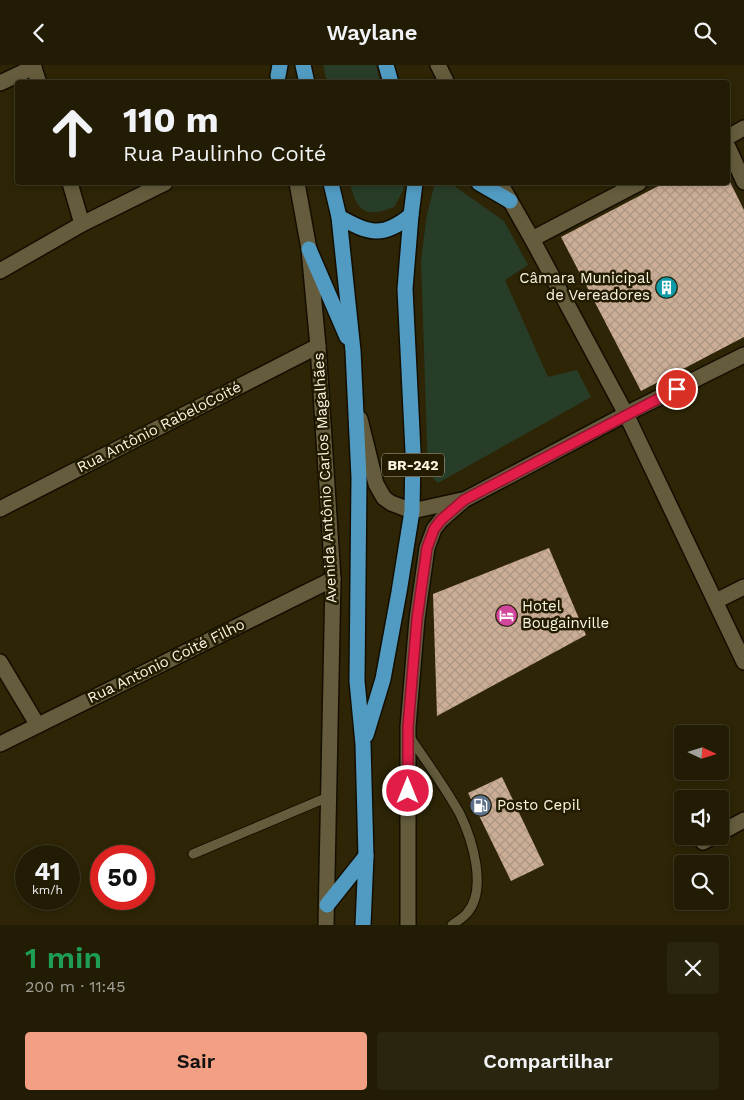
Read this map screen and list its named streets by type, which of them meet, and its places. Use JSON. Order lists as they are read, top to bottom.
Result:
{
  "streets": {
    "highway": ["BR-242"],
    "main road": ["Rua Antônio RabeloCoité", "Avenida Antônio Carlos Magalhães", "Rua Antonio Coité Filho"]
  },
  "crossings": [
    ["Rua Antônio RabeloCoité", "Avenida Antônio Carlos Magalhães"],
    ["Avenida Antônio Carlos Magalhães", "Rua Antonio Coité Filho"]
  ],
  "places": {
    "building": ["Câmara Municipal de Vereadores"],
    "hotel": ["Hotel Bougainville"],
    "fuel station": ["Posto Cepil"]
  },
  "north": "right",
  "page": {
    "header": "Waylane",
    "turn": ["110 m", "Rua Paulinho Coité"],
    "speed": "41 km/h",
    "limit": "50",
    "heading": ["1 min", "200 m · 11:45"],
    "buttons": ["Sair", "Compartilhar"]
  }
}
